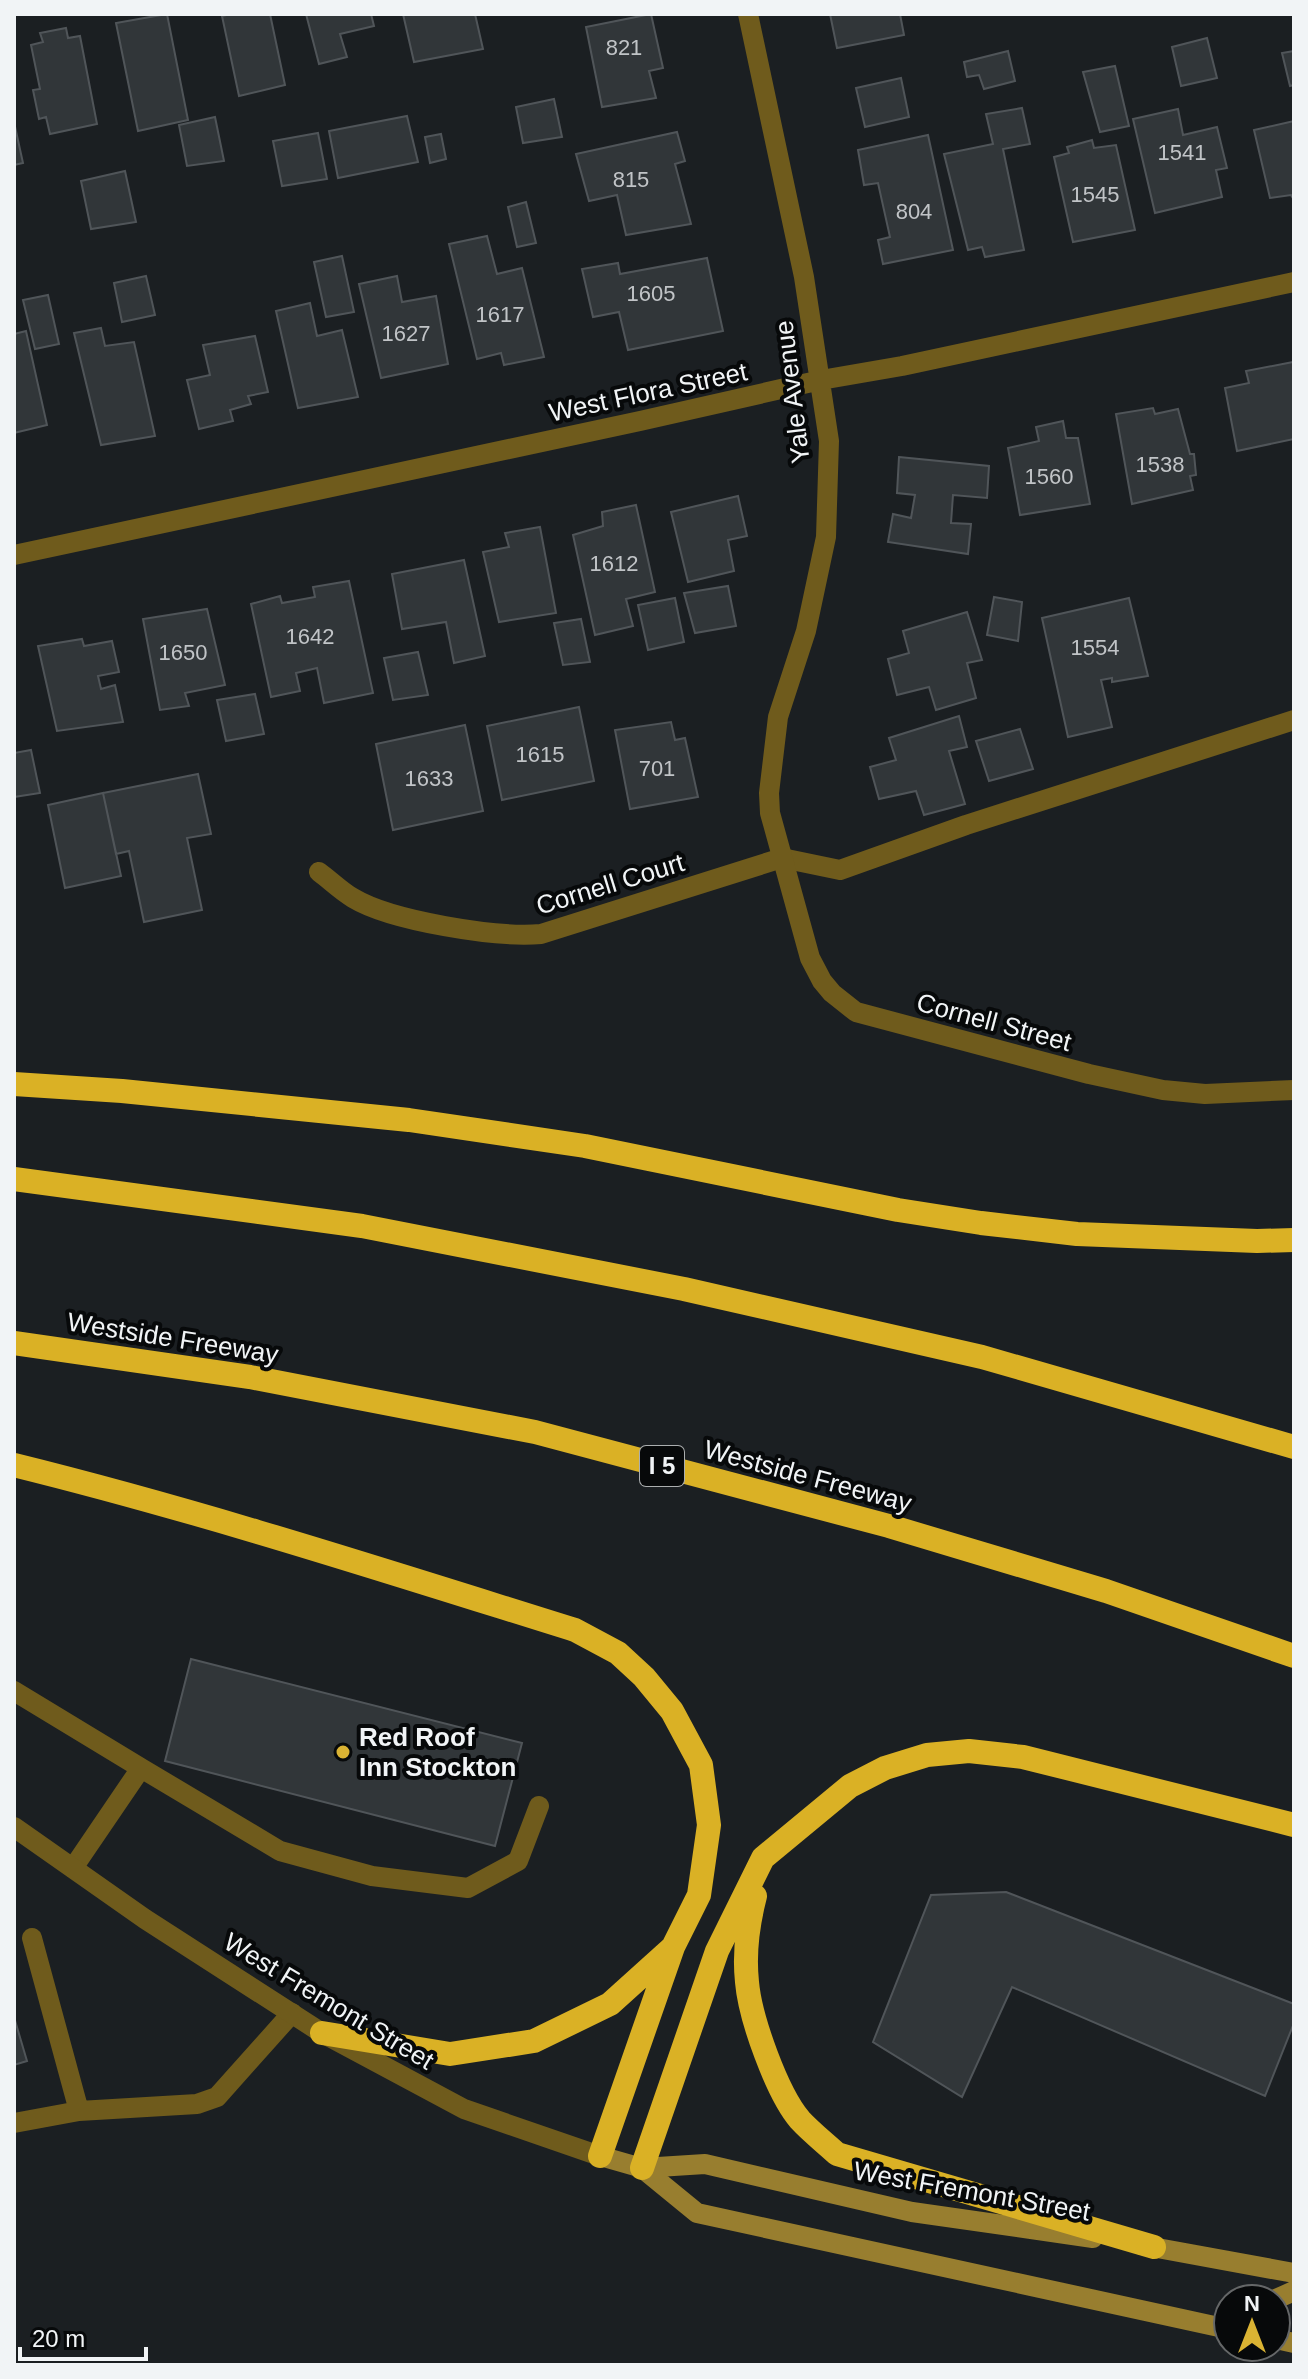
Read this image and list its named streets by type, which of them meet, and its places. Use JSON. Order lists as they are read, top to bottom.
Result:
{
  "streets": {
    "highway": ["Westside Freeway", "I 5"],
    "main road": ["West Fremont Street"],
    "street": [
      "West Flora Street",
      "Yale Avenue",
      "Cornell Court",
      "Cornell Street"
    ]
  },
  "crossings": [
    ["West Flora Street", "Yale Avenue"],
    ["Yale Avenue", "Cornell Court"],
    ["Yale Avenue", "Cornell Street"],
    ["Cornell Court", "Cornell Street"]
  ],
  "places": ["Red Roof Inn Stockton"],
  "house_numbers": [
    "821",
    "1541",
    "815",
    "1545",
    "804",
    "1605",
    "1617",
    "1627",
    "1538",
    "1560",
    "1612",
    "1642",
    "1554",
    "1650",
    "1615",
    "701",
    "1633"
  ],
  "scale_bar": "20 m",
  "north": "top"
}
